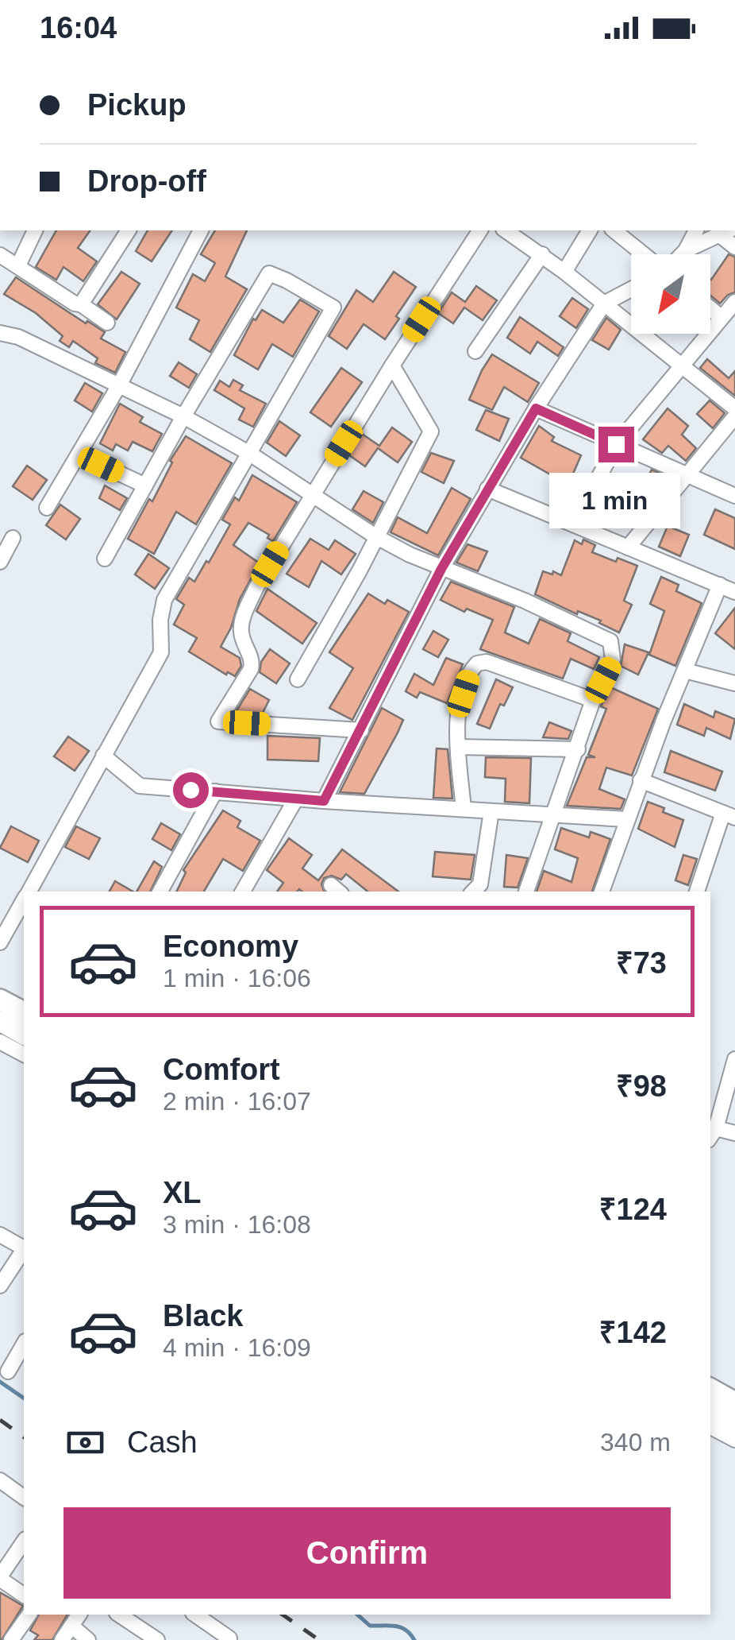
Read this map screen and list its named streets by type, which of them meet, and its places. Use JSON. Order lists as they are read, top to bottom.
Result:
{
  "north": "bottom left",
  "page": {
    "status": "16:04",
    "banner": ["Pickup", "Drop-off"],
    "bubble": "1 min",
    "list": [
      {
        "name": "Economy",
        "note": "1 min · 16:06",
        "value": "₹73"
      },
      {
        "name": "Comfort",
        "note": "2 min · 16:07",
        "value": "₹98"
      },
      {
        "name": "XL",
        "note": "3 min · 16:08",
        "value": "₹124"
      },
      {
        "name": "Black",
        "note": "4 min · 16:09",
        "value": "₹142"
      }
    ],
    "pay": ["Cash", "340 m"],
    "buttons": "Confirm"
  }
}
